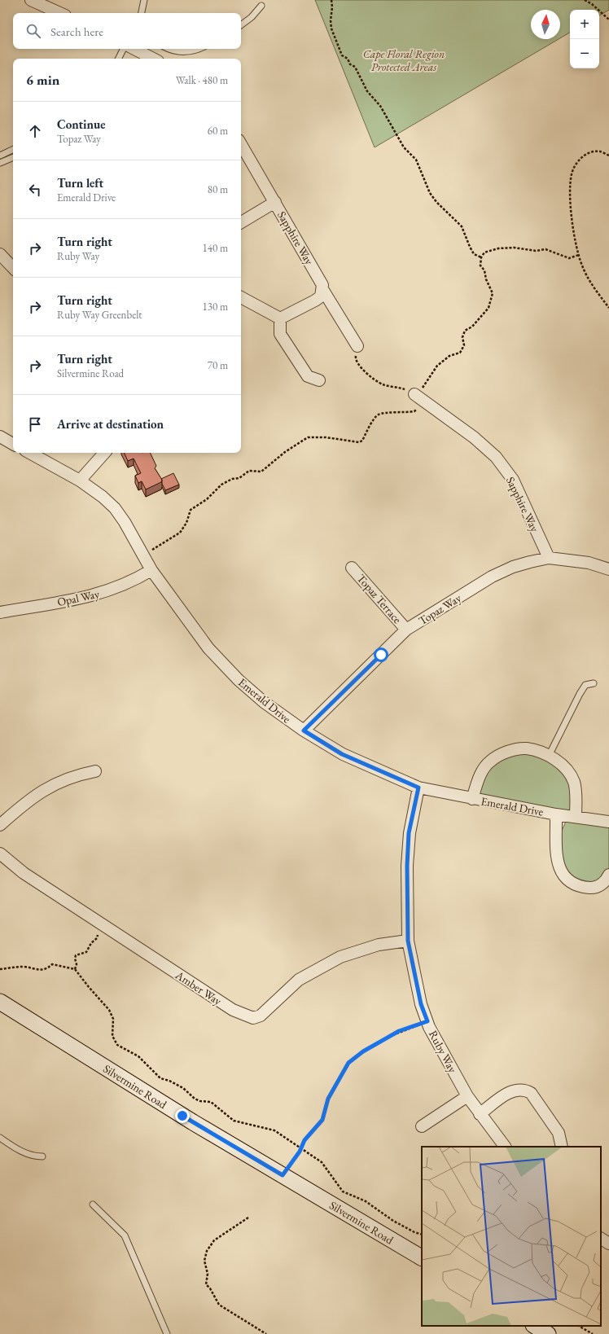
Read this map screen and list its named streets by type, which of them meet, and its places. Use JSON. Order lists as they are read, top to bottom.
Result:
{
  "streets": {
    "street": [
      "Sapphire Way",
      "Opal Way",
      "Topaz Terrace",
      "Topaz Way",
      "Emerald Drive",
      "Amber Way",
      "Ruby Way",
      "Silvermine Road"
    ]
  },
  "crossings": [
    ["Sapphire Way", "Topaz Way"],
    ["Opal Way", "Emerald Drive"],
    ["Topaz Terrace", "Topaz Way"],
    ["Topaz Way", "Emerald Drive"],
    ["Emerald Drive", "Ruby Way"],
    ["Amber Way", "Ruby Way"]
  ],
  "parks": ["Cape Floral Region Protected Areas"],
  "north": "top",
  "page": {
    "map_buttons": ["+", "−"],
    "search": "Search here",
    "heading": ["6 min", "Walk · 480 m"],
    "list": [
      ["Continue", "Topaz Way", "60 m"],
      ["Turn left", "Emerald Drive", "80 m"],
      ["Turn right", "Ruby Way", "140 m"],
      ["Turn right", "Ruby Way Greenbelt", "130 m"],
      ["Turn right", "Silvermine Road", "70 m"],
      "Arrive at destination"
    ]
  }
}
